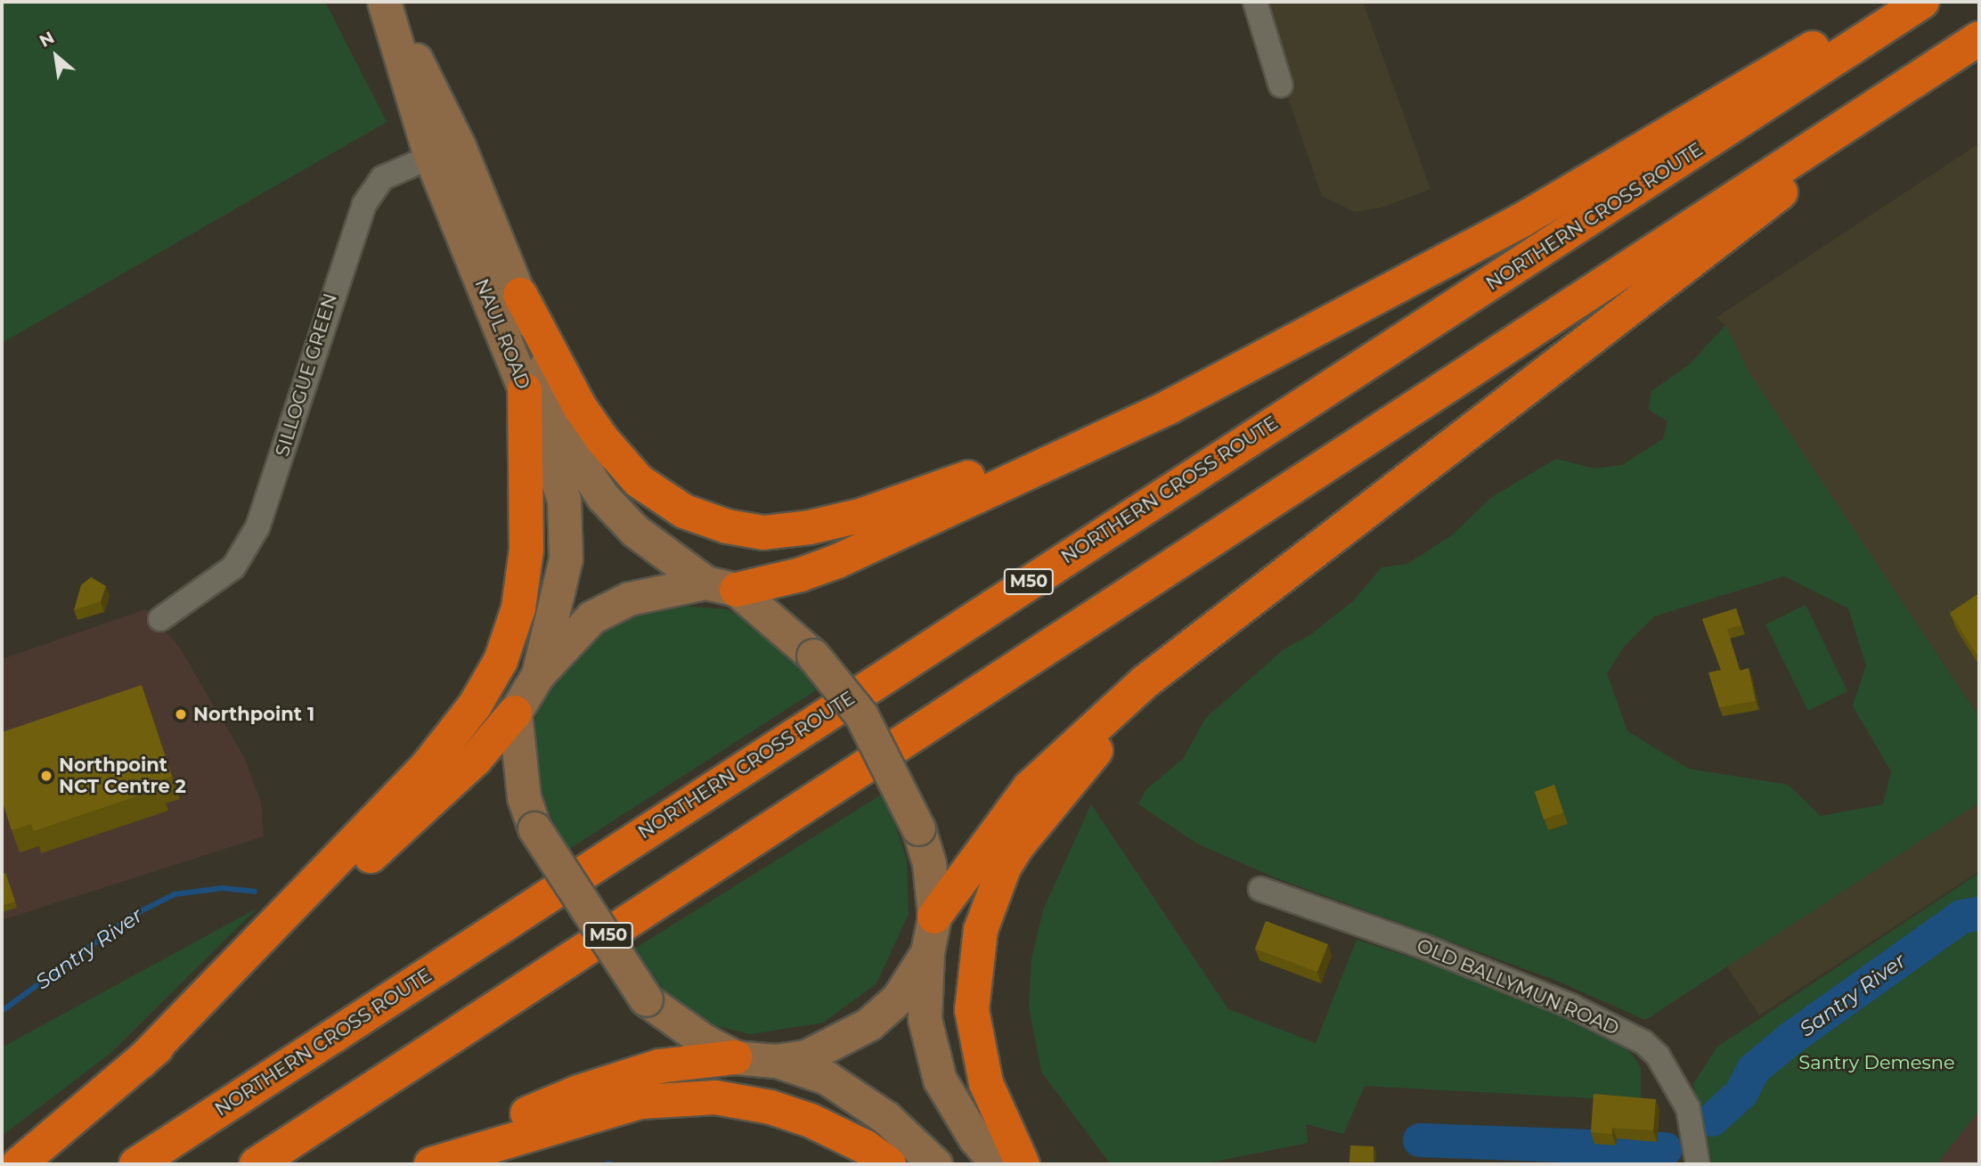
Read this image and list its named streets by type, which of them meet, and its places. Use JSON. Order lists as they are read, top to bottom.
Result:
{
  "streets": {
    "highway": ["NORTHERN CROSS ROUTE", "M50"],
    "main road": ["NAUL ROAD"],
    "street": ["SILLOGUE GREEN", "OLD BALLYMUN ROAD"]
  },
  "crossings": [
    ["NAUL ROAD", "SILLOGUE GREEN"]
  ],
  "water": ["Santry River"],
  "parks": ["Santry Demesne"],
  "places": ["Northpoint 1", "Northpoint NCT Centre 2"],
  "north": "top left"
}
